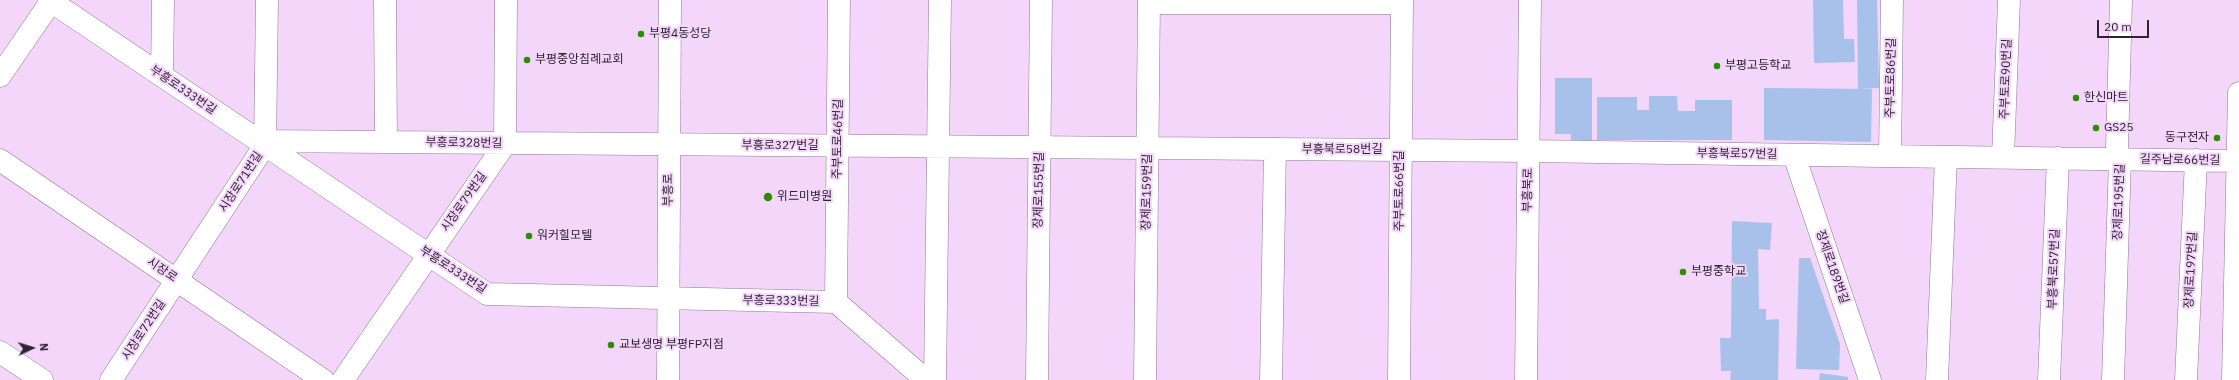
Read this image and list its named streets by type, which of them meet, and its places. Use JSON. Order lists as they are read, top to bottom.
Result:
{
  "streets": {
    "street": [
      "주부토로86번길",
      "주부토로90번길",
      "부흥로333번길",
      "주부토로46번길",
      "부흥로328번길",
      "부흥로327번길",
      "부흥북로58번길",
      "부흥북로57번길",
      "길주남로66번길",
      "시장로71번길",
      "부흥로",
      "장제로155번길",
      "부흥북로",
      "주부토로66번길",
      "장제로159번길",
      "시장로79번길",
      "장제로195번길",
      "장제로189번길",
      "시장로",
      "장제로197번길",
      "시장로72번길"
    ]
  },
  "crossings": [
    ["주부토로86번길", "부흥북로57번길"],
    ["주부토로90번길", "부흥북로57번길"],
    ["부흥로333번길", "주부토로46번길"],
    ["부흥로333번길", "부흥로328번길"],
    ["부흥로333번길", "시장로71번길"],
    ["부흥로333번길", "부흥로"],
    ["부흥로333번길", "시장로79번길"],
    ["주부토로46번길", "부흥로327번길"],
    ["부흥로328번길", "부흥로327번길"],
    ["부흥로328번길", "시장로71번길"],
    ["부흥로328번길", "부흥로"],
    ["부흥로328번길", "시장로79번길"],
    ["부흥로327번길", "부흥북로58번길"],
    ["부흥로327번길", "부흥로"],
    ["부흥로327번길", "장제로155번길"],
    ["부흥로327번길", "장제로159번길"],
    ["부흥북로58번길", "부흥북로57번길"],
    ["부흥북로58번길", "부흥북로"],
    ["부흥북로58번길", "주부토로66번길"],
    ["부흥북로58번길", "장제로159번길"],
    ["부흥북로57번길", "길주남로66번길"],
    ["부흥북로57번길", "부흥북로"],
    ["부흥북로57번길", "장제로195번길"],
    ["부흥북로57번길", "장제로189번길"],
    ["길주남로66번길", "장제로195번길"],
    ["길주남로66번길", "장제로197번길"],
    ["시장로71번길", "시장로"],
    ["시장로71번길", "시장로72번길"],
    ["주부토로66번길", "장제로159번길"],
    ["시장로", "시장로72번길"]
  ],
  "places": [
    "부평4동성당",
    "부평중앙침례교회",
    "부평고등학교",
    "한신마트",
    "GS25",
    "동구전자",
    "위드미병원",
    "워커힐모텔",
    "부평중학교",
    "교보생명 부평FP지점"
  ],
  "scale_bar": "20 m",
  "north": "right"
}
